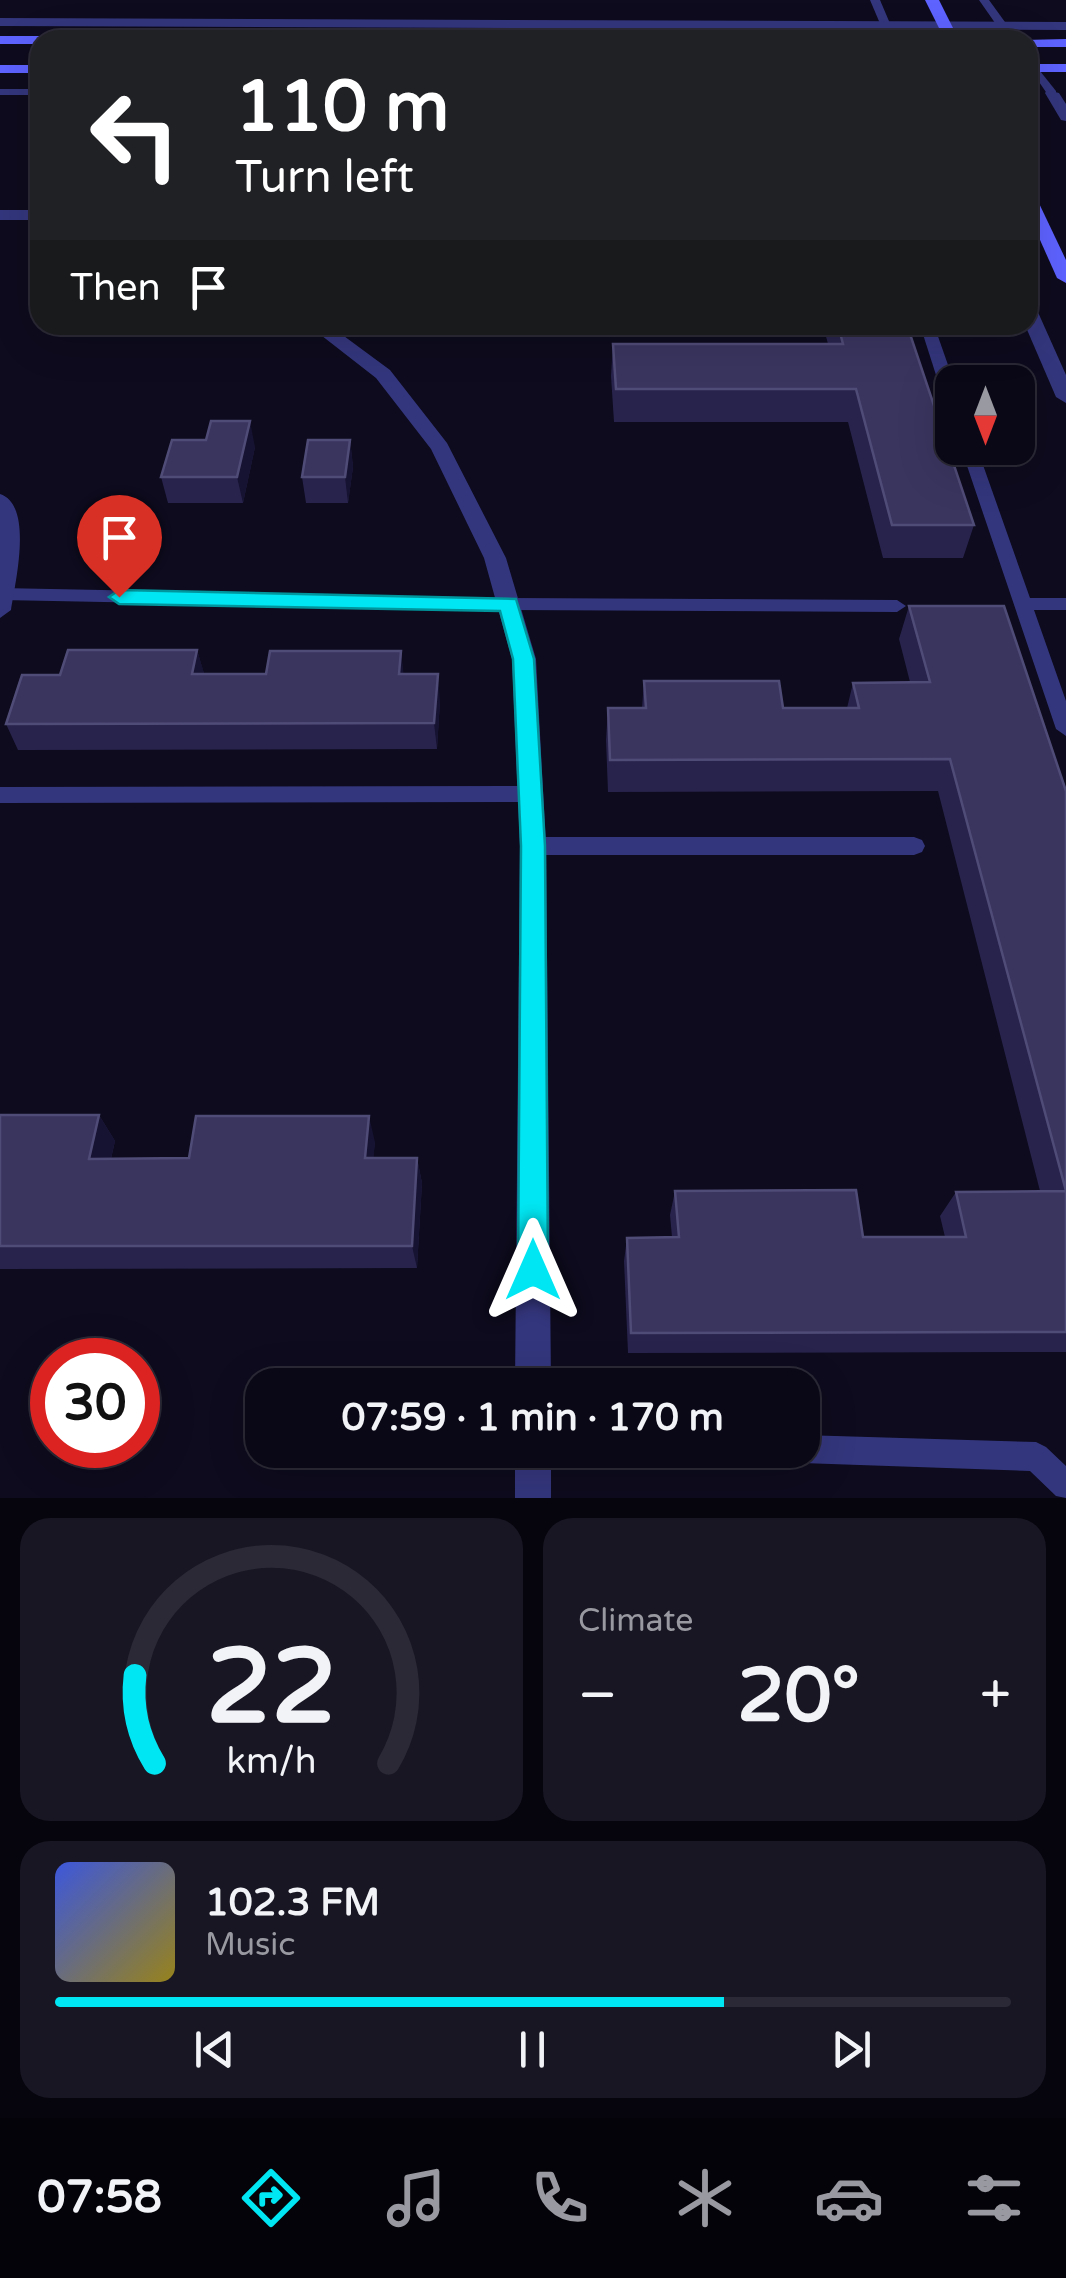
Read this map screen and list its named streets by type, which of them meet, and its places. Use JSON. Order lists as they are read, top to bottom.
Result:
{
  "north": "bottom",
  "page": {
    "turn": ["110 m", "Turn left"],
    "then": "Then",
    "limit": "30",
    "trip": "07:59 · 1 min · 170 m",
    "tile": "Climate",
    "heat": ["−", "20°", "+"],
    "song": ["102.3 FM", "Music"],
    "tabs": "07:58",
    "gauge": ["22", "km/h"]
  }
}
